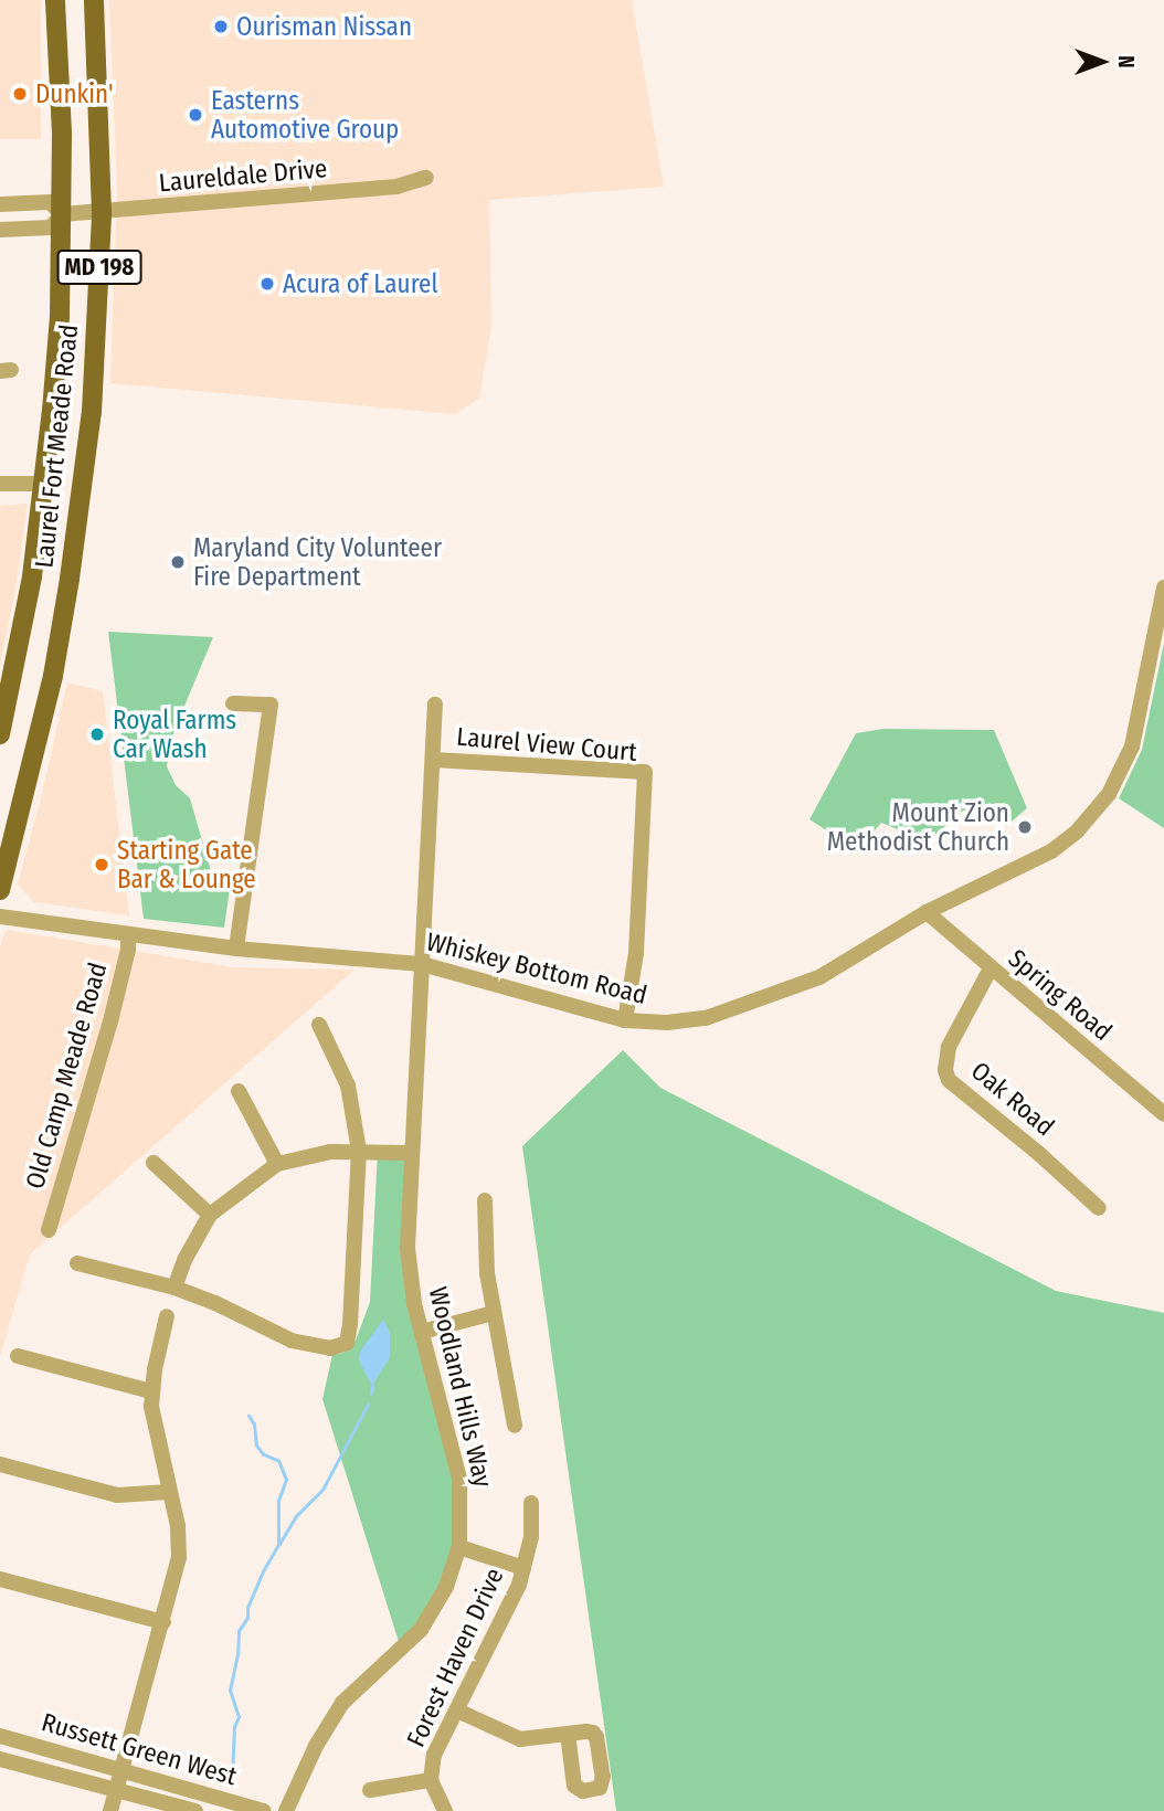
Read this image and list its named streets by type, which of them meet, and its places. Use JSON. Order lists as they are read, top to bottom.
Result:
{
  "streets": {
    "main road": ["MD 198", "Laurel Fort Meade Road"],
    "street": [
      "Laureldale Drive",
      "Laurel View Court",
      "Whiskey Bottom Road",
      "Spring Road",
      "Old Camp Meade Road",
      "Oak Road",
      "Woodland Hills Way",
      "Forest Haven Drive",
      "Russett Green West"
    ]
  },
  "crossings": [
    ["Laureldale Drive", "Laurel Fort Meade Road"],
    ["Laurel View Court", "Whiskey Bottom Road"],
    ["Laurel View Court", "Woodland Hills Way"],
    ["Whiskey Bottom Road", "Spring Road"],
    ["Whiskey Bottom Road", "Old Camp Meade Road"],
    ["Whiskey Bottom Road", "Woodland Hills Way"],
    ["Spring Road", "Oak Road"],
    ["Woodland Hills Way", "Forest Haven Drive"]
  ],
  "places": [
    "Ourisman Nissan",
    "Dunkin'",
    "Easterns Automotive Group",
    "Acura of Laurel",
    "Maryland City Volunteer Fire Department",
    "Royal Farms Car Wash",
    "Mount Zion Methodist Church",
    "Starting Gate Bar & Lounge"
  ],
  "north": "right"
}
